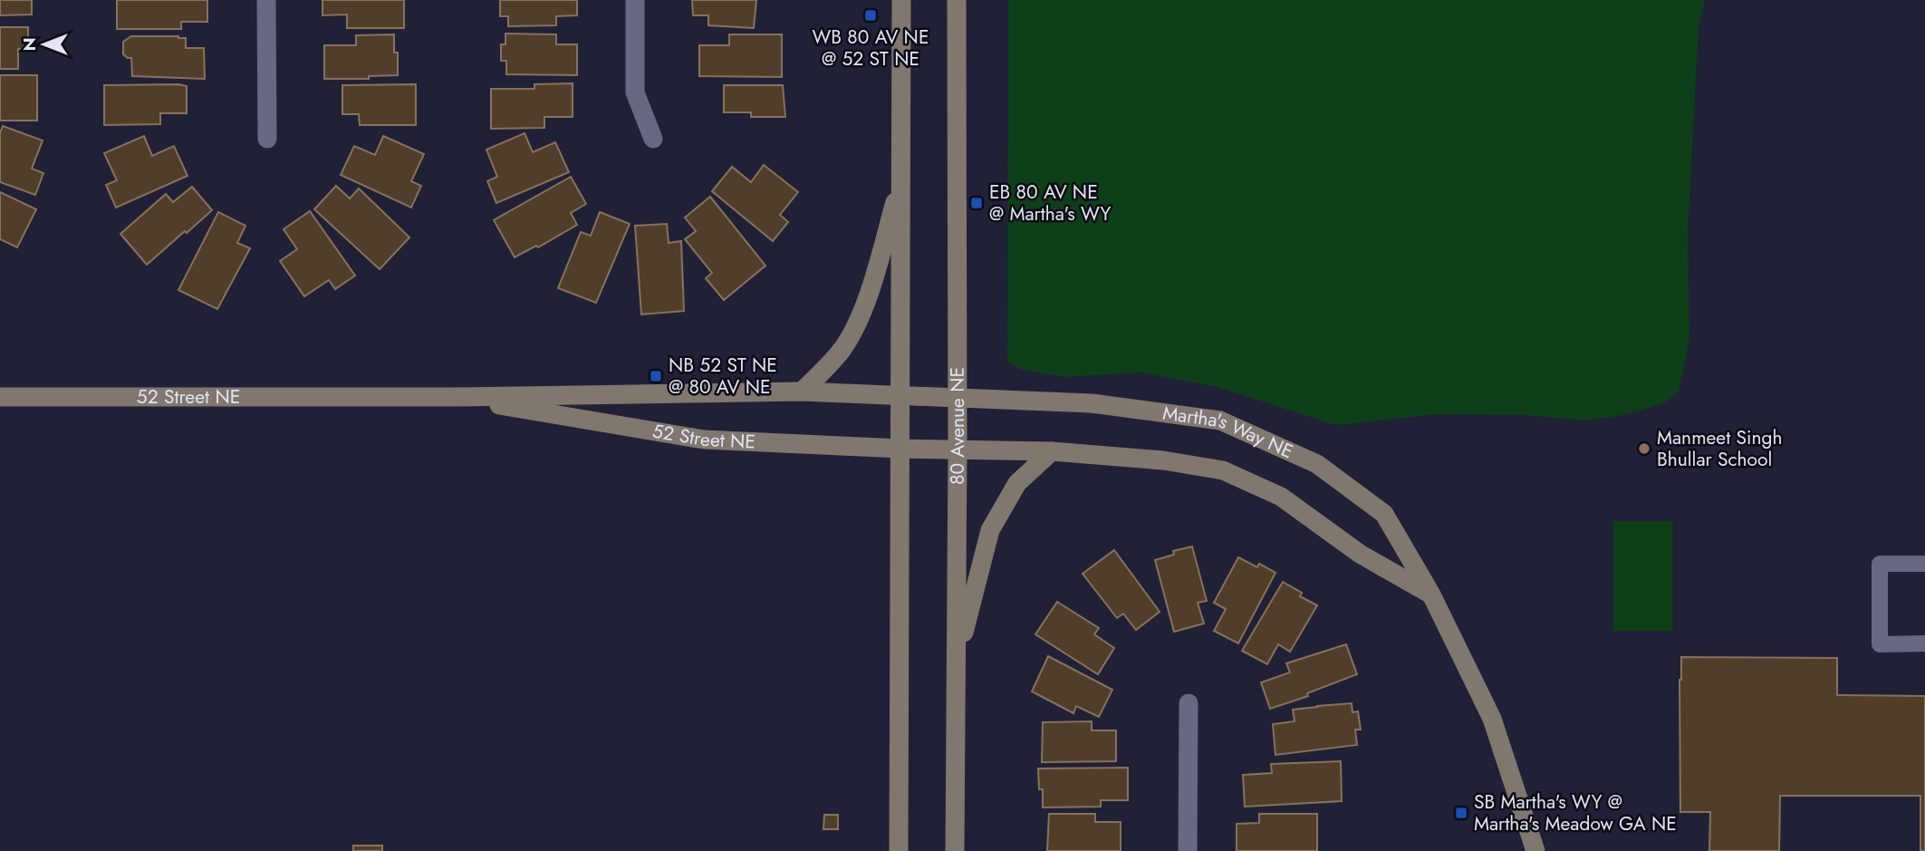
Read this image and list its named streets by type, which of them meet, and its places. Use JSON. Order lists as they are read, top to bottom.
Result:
{
  "streets": {
    "street": ["52 Street NE", "80 Avenue NE", "Martha's Way NE"]
  },
  "crossings": [
    ["52 Street NE", "80 Avenue NE"],
    ["52 Street NE", "Martha's Way NE"],
    ["80 Avenue NE", "Martha's Way NE"]
  ],
  "places": {
    "transit": [
      "WB 80 AV NE @ 52 ST NE",
      "EB 80 AV NE @ Martha's WY",
      "NB 52 ST NE @ 80 AV NE",
      "SB Martha's WY @ Martha's Meadow GA NE"
    ],
    "other": ["Manmeet Singh Bhullar School"]
  },
  "north": "left"
}
